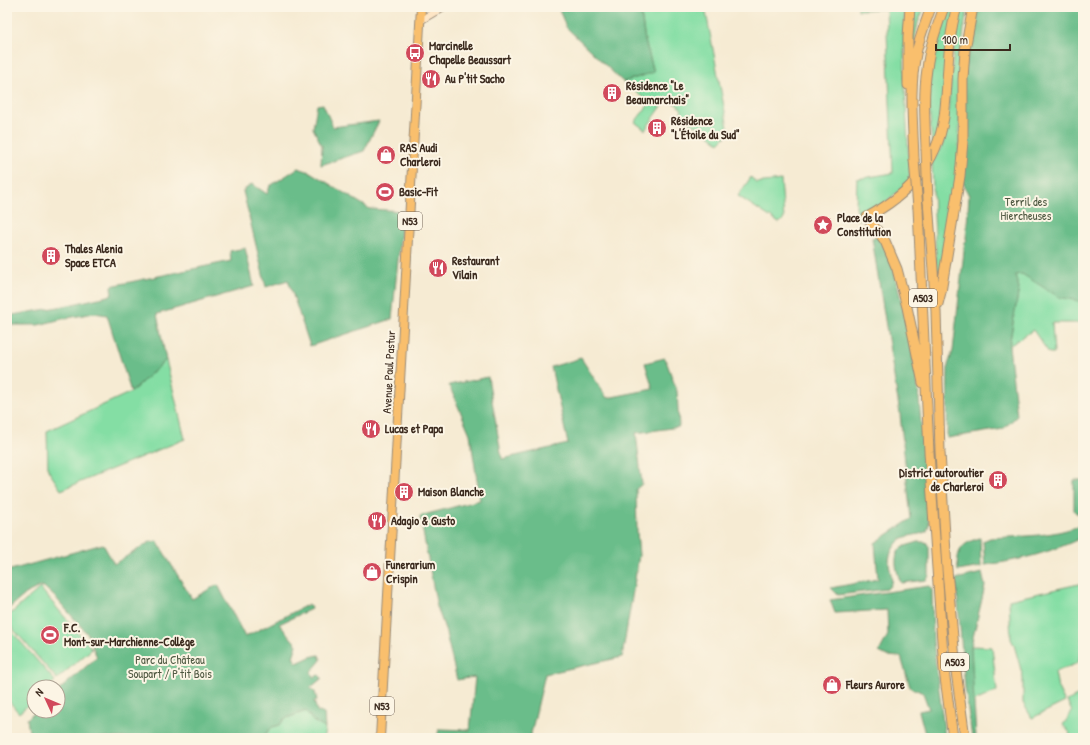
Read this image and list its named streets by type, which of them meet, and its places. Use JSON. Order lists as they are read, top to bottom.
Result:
{
  "streets": {
    "highway": ["A503"],
    "main road": ["N53", "Avenue Paul Pastur"]
  },
  "parks": ["Terril des Hiercheuses", "Parc du Château Soupart / P'tit Bois"],
  "places": {
    "bus stop": ["Marcinelle Chapelle Beaussart"],
    "restaurant": [
      "Au P'tit Sacho",
      "Restaurant Vilain",
      "Lucas et Papa",
      "Adagio & Gusto"
    ],
    "building": [
      "Résidence \"Le Beaumarchais\"",
      "Résidence \"L'Étoile du Sud\"",
      "Thales Alenia Space ETCA",
      "District autoroutier de Charleroi",
      "Maison Blanche"
    ],
    "shop": ["RAS Audi Charleroi", "Funerarium Crispin", "Fleurs Aurore"],
    "sports": ["Basic-Fit", "F.C. Mont-sur-Marchienne-Collège"],
    "place": ["Place de la Constitution"]
  },
  "scale_bar": "100 m",
  "north": "top left"
}
